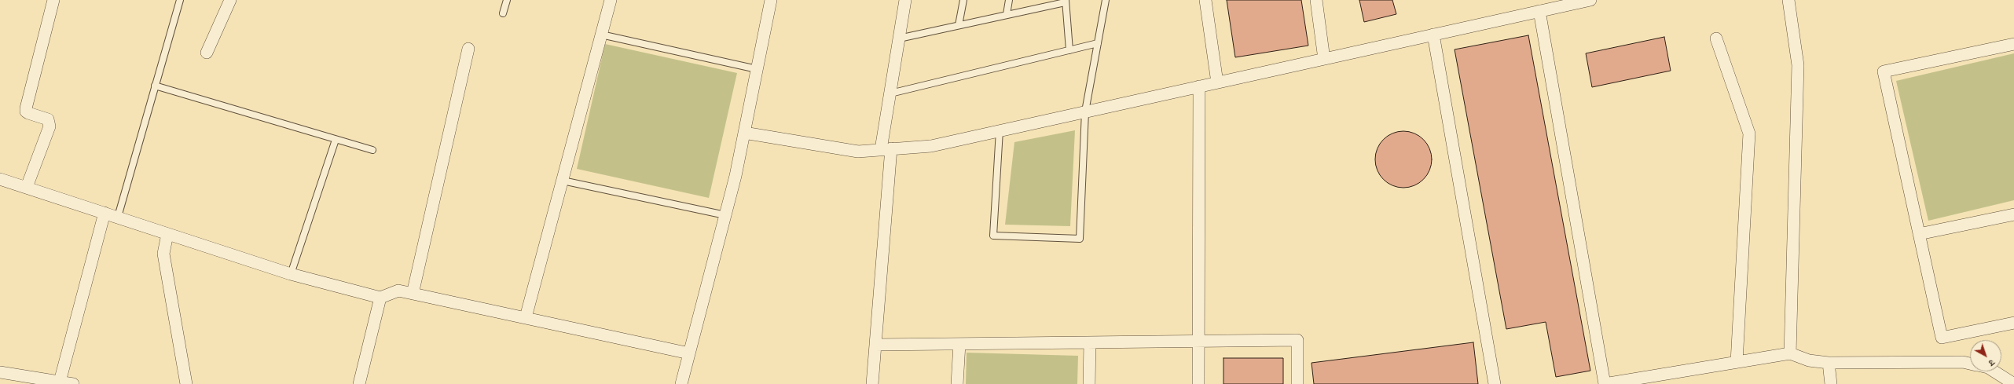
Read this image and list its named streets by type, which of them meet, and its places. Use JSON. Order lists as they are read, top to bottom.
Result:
{
  "north": "bottom right"
}
